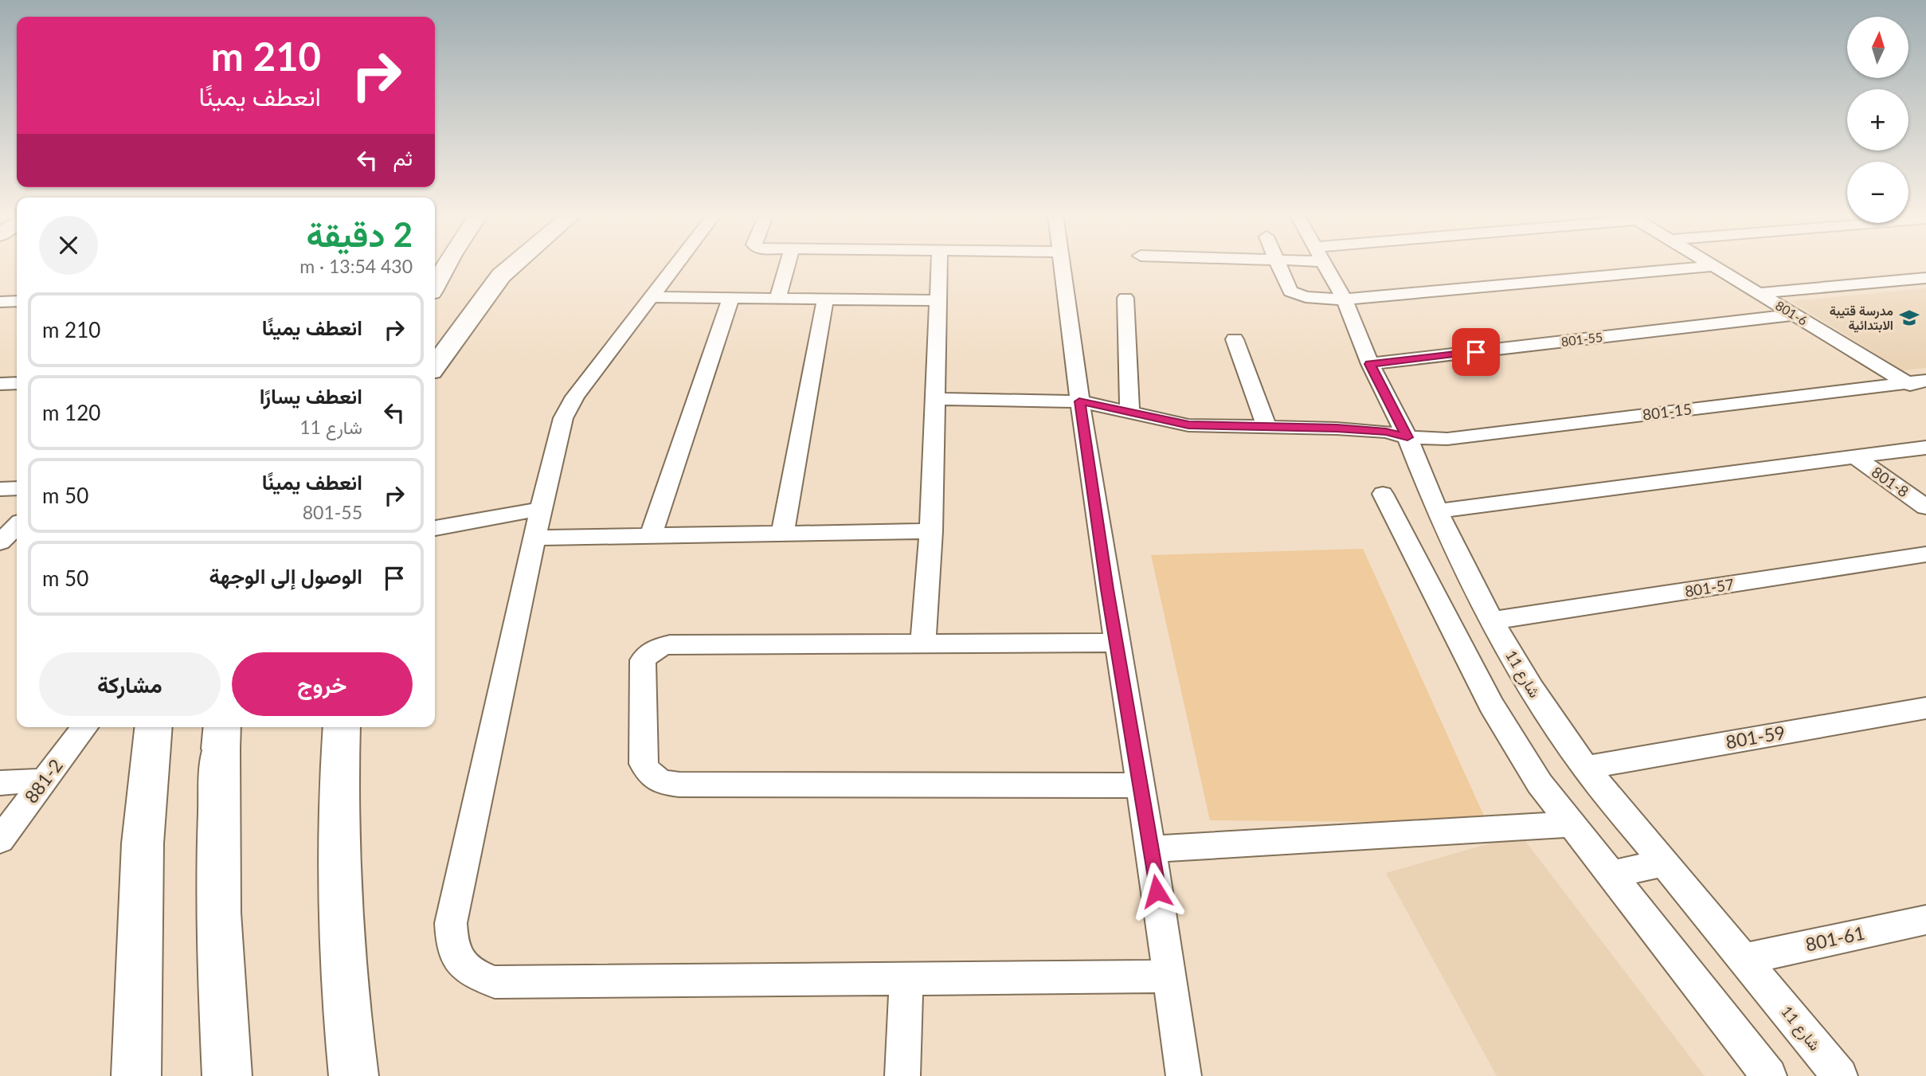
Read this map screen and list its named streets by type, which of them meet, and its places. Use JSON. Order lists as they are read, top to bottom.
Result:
{
  "streets": {
    "street": [
      "801-6",
      "801-55",
      "801-15",
      "801-8",
      "801-57",
      "شارع 11",
      "801-59",
      "881-2",
      "801-61"
    ]
  },
  "crossings": [
    ["801-6", "801-55"],
    ["801-6", "801-15"],
    ["801-55", "شارع 11"],
    ["801-15", "شارع 11"],
    ["801-57", "شارع 11"],
    ["شارع 11", "801-59"],
    ["شارع 11", "801-61"]
  ],
  "places": {
    "school or university": ["مدرسة قتيبة الابتدائية"]
  },
  "north": "top",
  "page": {
    "map_buttons": ["+", "−"],
    "turn": ["210 m", "انعطف يمينًا"],
    "then": "ثم",
    "heading": ["2 دقيقة", "430 m · 13:54"],
    "list": [
      {
        "name": "انعطف يمينًا",
        "value": "210 m"
      },
      {
        "name": "انعطف يسارًا",
        "note": "شارع 11",
        "value": "120 m"
      },
      {
        "name": "انعطف يمينًا",
        "note": "801-55",
        "value": "50 m"
      },
      {
        "name": "الوصول إلى الوجهة",
        "value": "50 m"
      }
    ],
    "buttons": ["خروج", "مشاركة"]
  }
}
